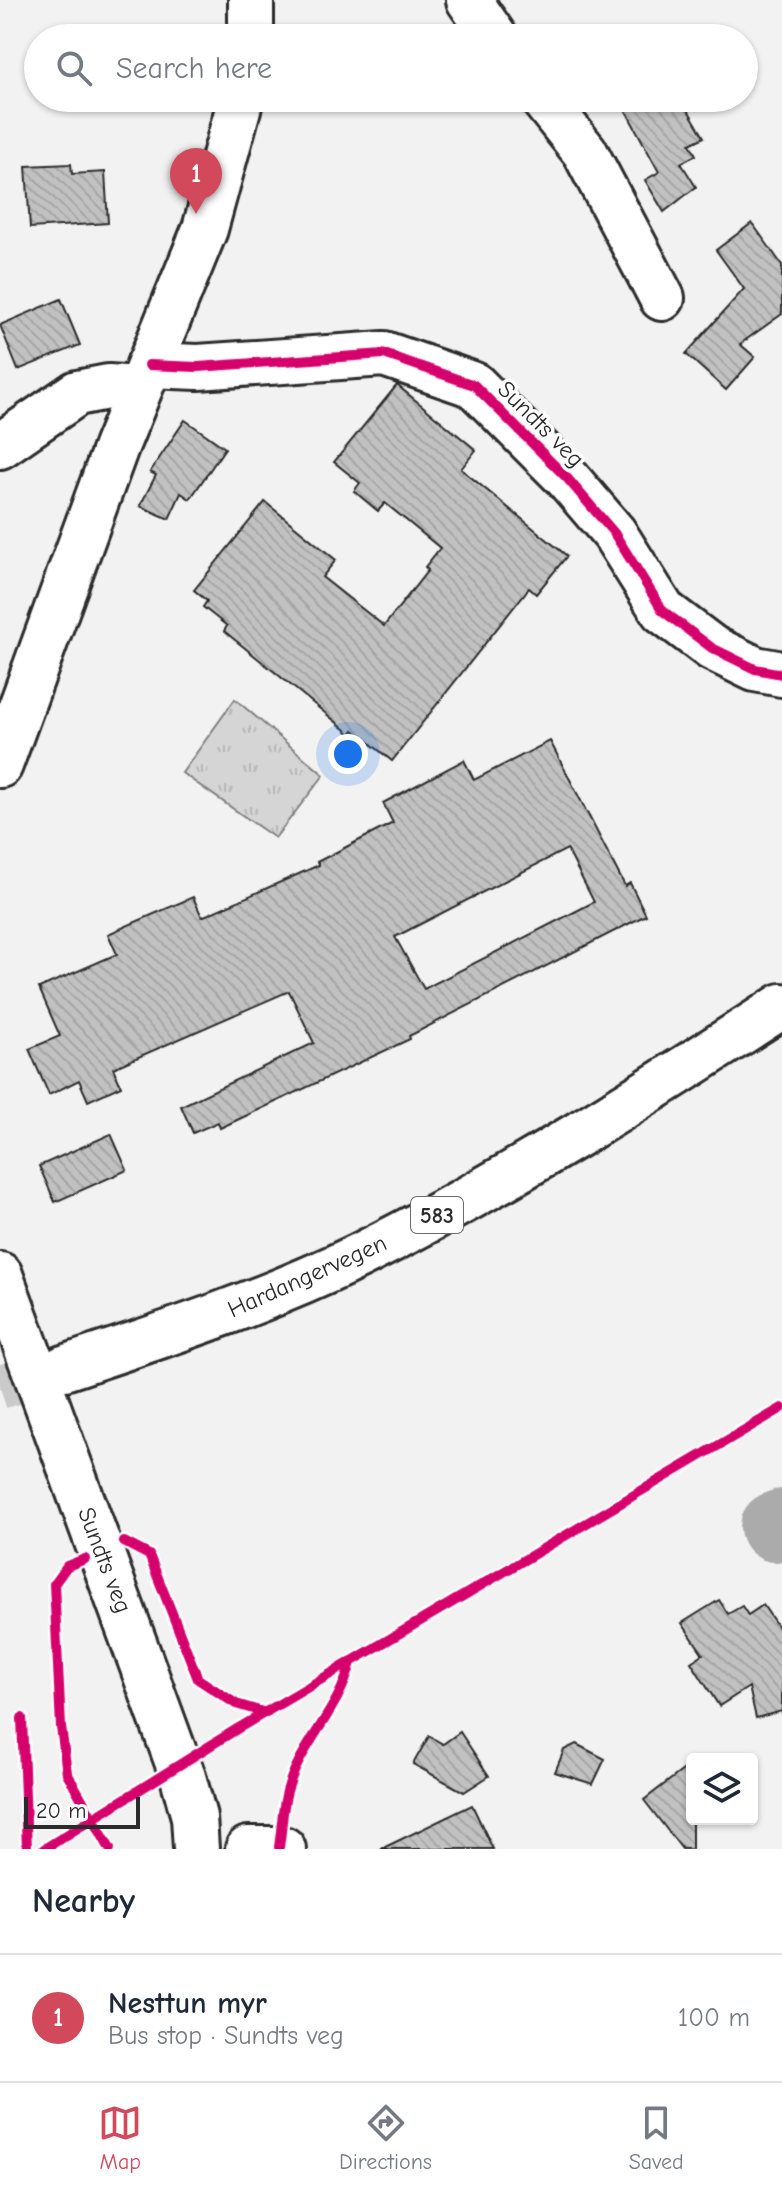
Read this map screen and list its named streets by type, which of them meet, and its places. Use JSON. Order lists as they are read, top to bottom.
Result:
{
  "streets": {
    "street": ["Sundts veg", "583", "Hardangervegen"]
  },
  "scale_bar": "20 m",
  "page": {
    "search": "Search here",
    "pins": "1",
    "scale": "20 m",
    "heading": "Nearby",
    "list": [
      {
        "mark": "1",
        "name": "Nesttun myr",
        "note": "Bus stop · Sundts veg",
        "value": "100 m"
      }
    ],
    "nav": ["Map", "Directions", "Saved"]
  }
}
